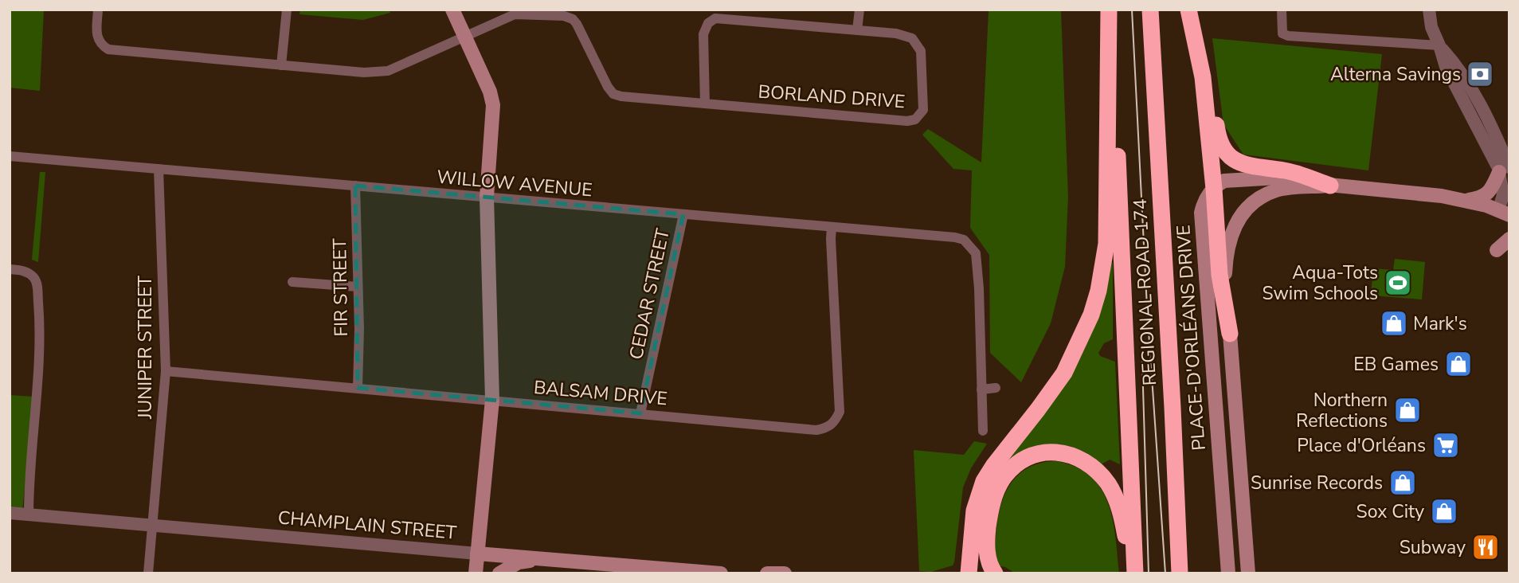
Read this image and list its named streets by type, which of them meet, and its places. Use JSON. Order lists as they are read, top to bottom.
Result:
{
  "streets": {
    "highway": ["REGIONAL ROAD 174"],
    "main road": ["PLACE-D'ORLÉANS DRIVE", "CHAMPLAIN STREET"],
    "street": [
      "BORLAND DRIVE",
      "WILLOW AVENUE",
      "FIR STREET",
      "CEDAR STREET",
      "JUNIPER STREET",
      "BALSAM DRIVE"
    ]
  },
  "crossings": [
    ["WILLOW AVENUE", "FIR STREET"],
    ["WILLOW AVENUE", "CEDAR STREET"],
    ["WILLOW AVENUE", "JUNIPER STREET"],
    ["WILLOW AVENUE", "BALSAM DRIVE"],
    ["FIR STREET", "BALSAM DRIVE"],
    ["CEDAR STREET", "BALSAM DRIVE"],
    ["JUNIPER STREET", "BALSAM DRIVE"],
    ["JUNIPER STREET", "CHAMPLAIN STREET"]
  ],
  "places": {
    "bank": ["Alterna Savings"],
    "sports": ["Aqua-Tots Swim Schools"],
    "shop": [
      "Mark's",
      "EB Games",
      "Northern Reflections",
      "Sunrise Records",
      "Sox City"
    ],
    "supermarket": ["Place d'Orléans"],
    "restaurant": ["Subway"]
  }
}
